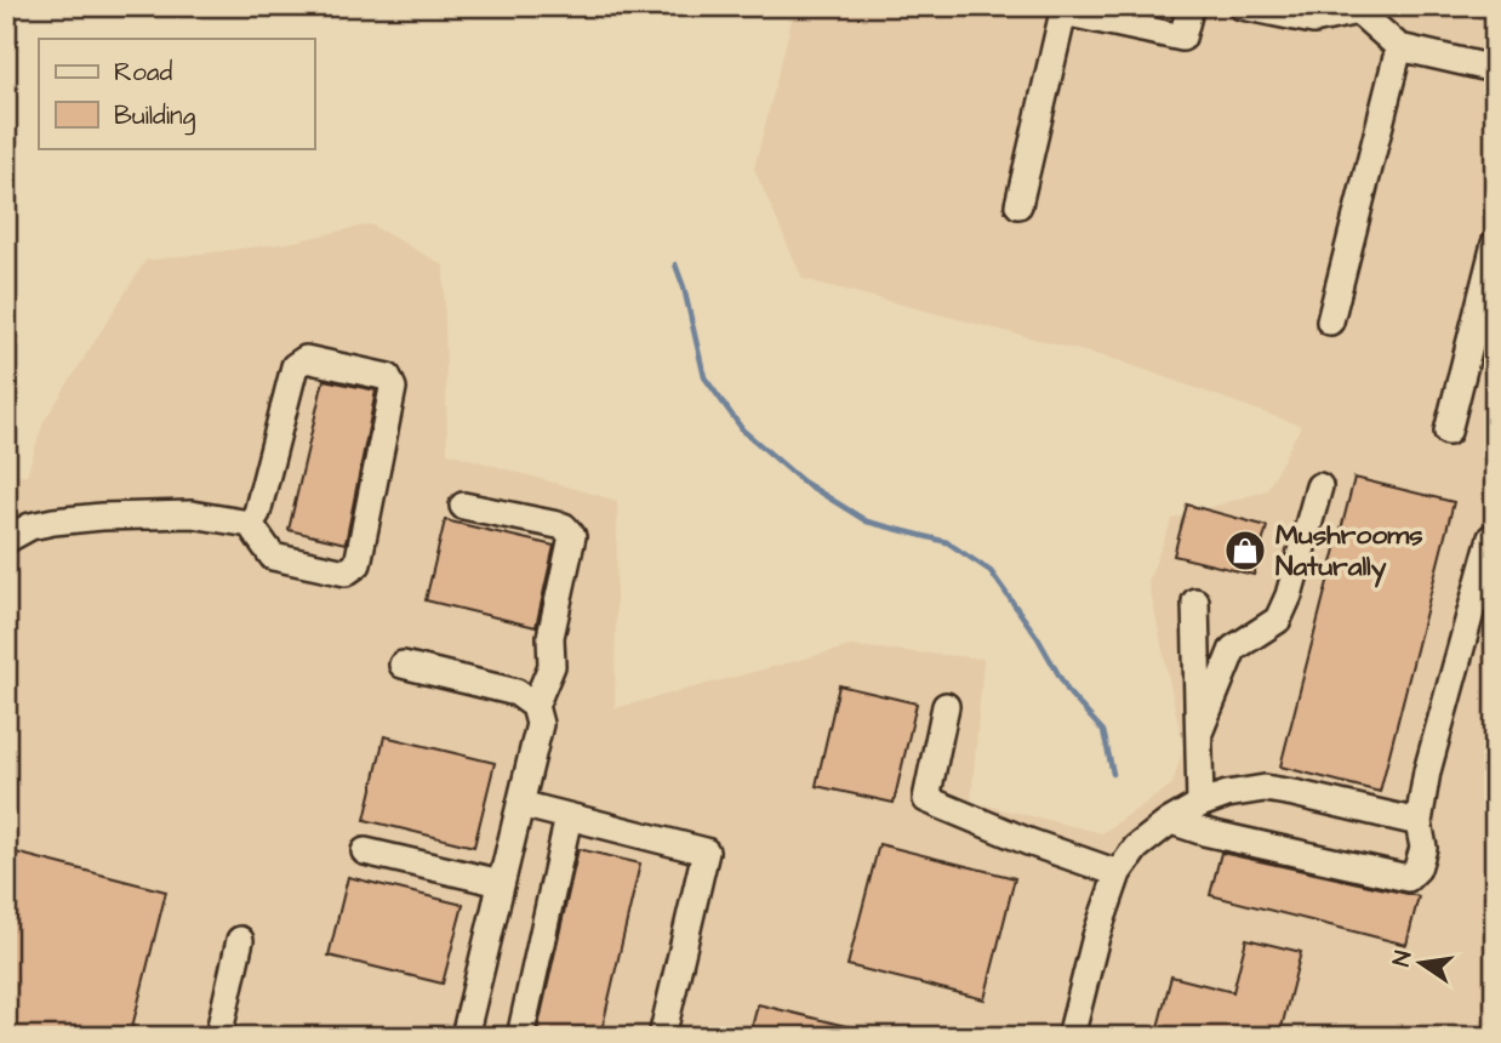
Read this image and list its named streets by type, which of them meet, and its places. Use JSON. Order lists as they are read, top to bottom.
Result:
{
  "places": {
    "shop": ["Mushrooms Naturally"]
  },
  "legend": ["Road", "Building"],
  "north": "left"
}
